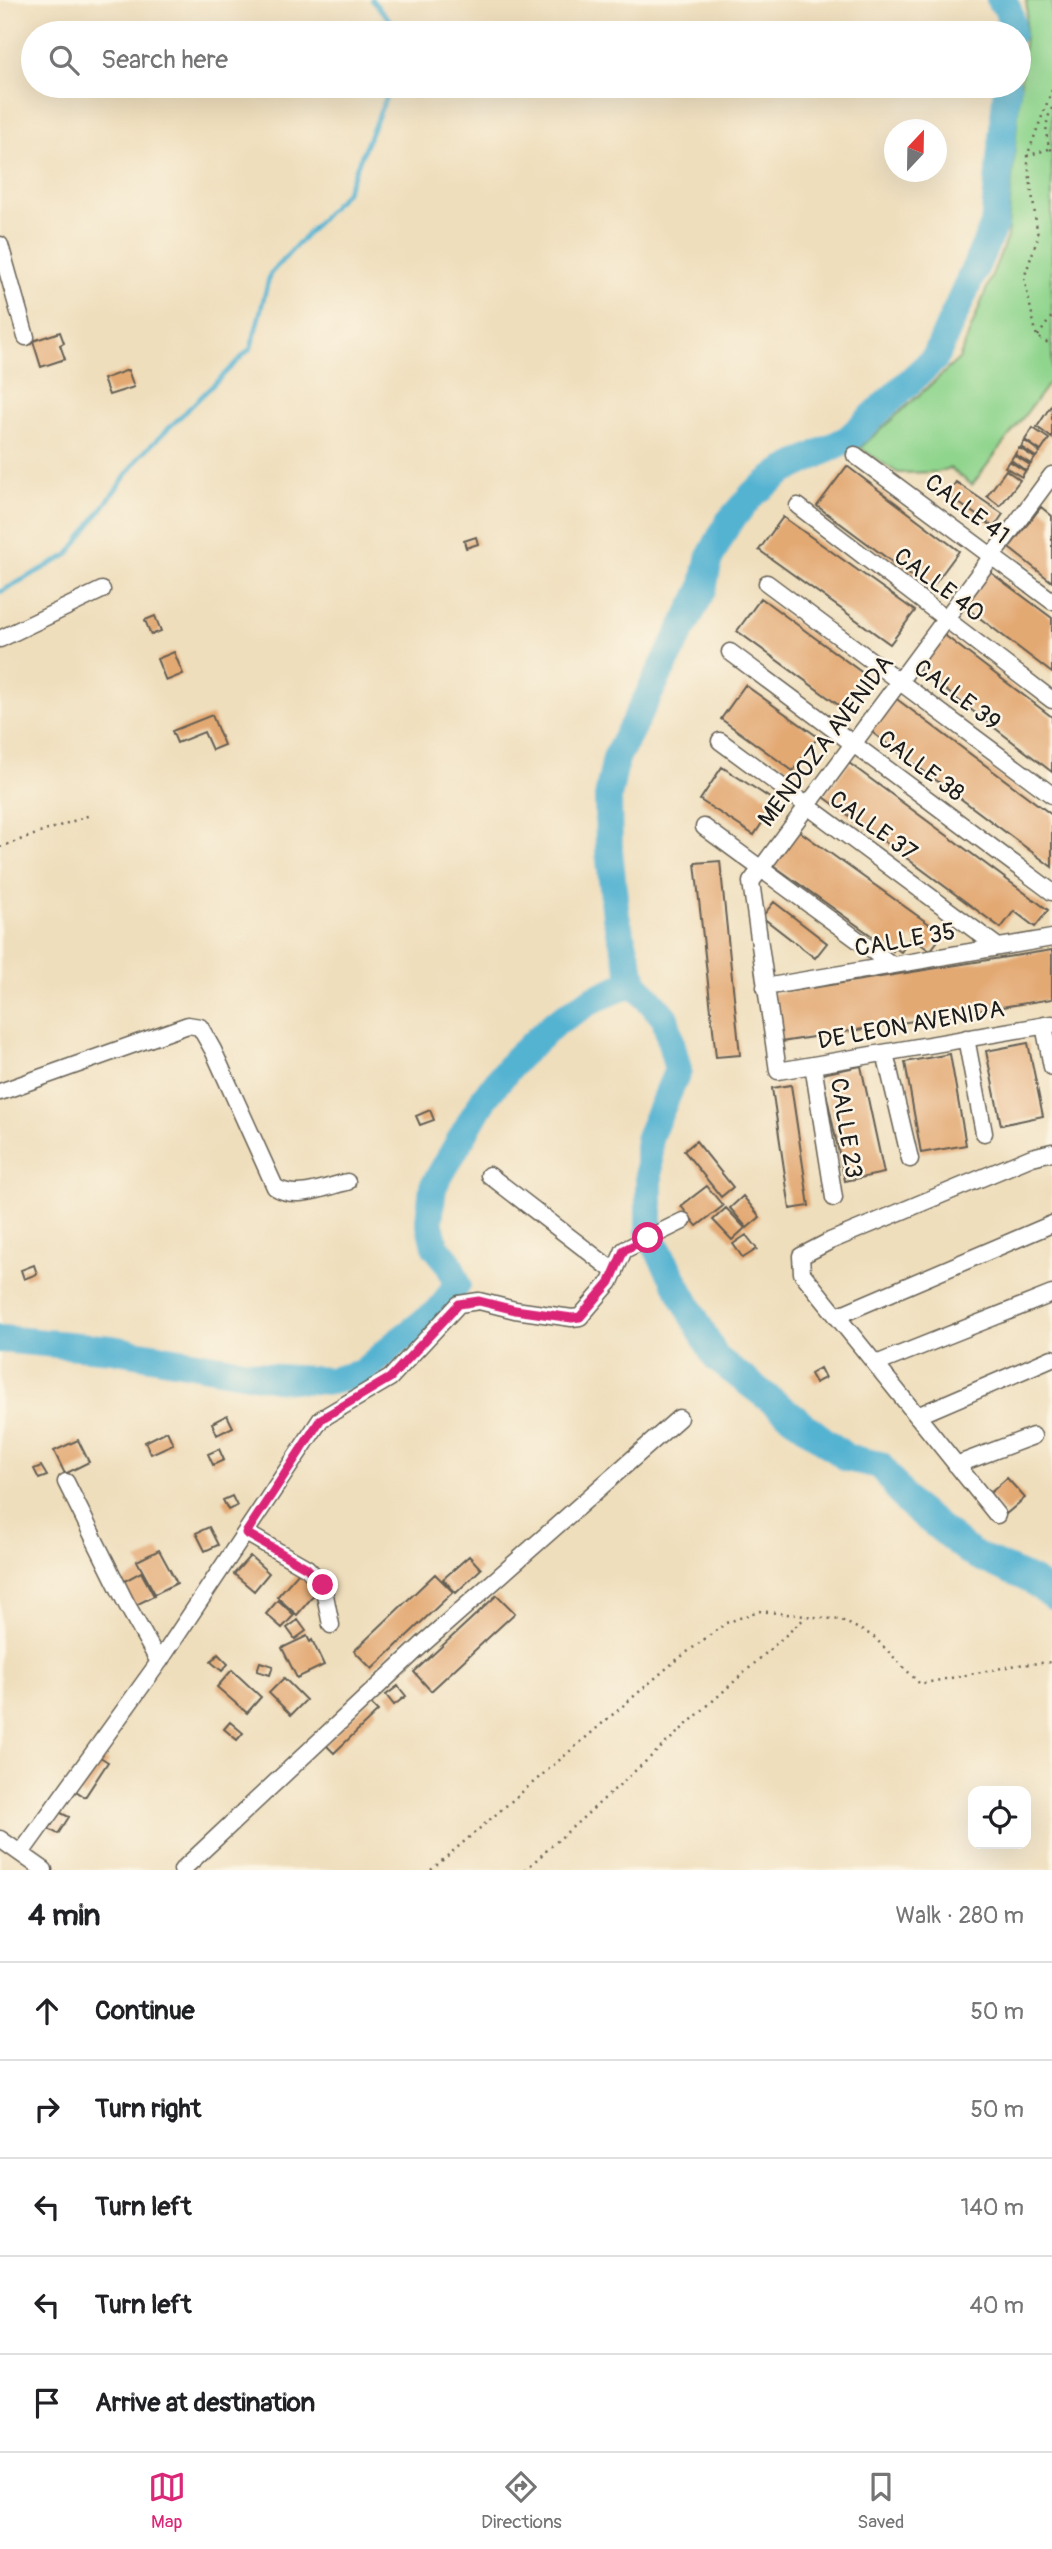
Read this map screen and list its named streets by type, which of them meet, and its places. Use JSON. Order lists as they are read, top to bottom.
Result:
{
  "streets": {
    "street": [
      "CALLE 41",
      "CALLE 40",
      "CALLE 39",
      "MENDOZA AVENIDA",
      "CALLE 38",
      "CALLE 37",
      "CALLE 35",
      "DE LEON AVENIDA",
      "CALLE 23"
    ]
  },
  "crossings": [
    ["CALLE 41", "MENDOZA AVENIDA"],
    ["CALLE 40", "MENDOZA AVENIDA"],
    ["CALLE 39", "MENDOZA AVENIDA"],
    ["MENDOZA AVENIDA", "CALLE 38"],
    ["MENDOZA AVENIDA", "CALLE 37"],
    ["MENDOZA AVENIDA", "CALLE 35"],
    ["MENDOZA AVENIDA", "DE LEON AVENIDA"],
    ["CALLE 37", "CALLE 35"],
    ["DE LEON AVENIDA", "CALLE 23"]
  ],
  "north": "top",
  "page": {
    "search": "Search here",
    "heading": ["4 min", "Walk · 280 m"],
    "list": [
      ["Continue", "50 m"],
      ["Turn right", "50 m"],
      ["Turn left", "140 m"],
      ["Turn left", "40 m"],
      "Arrive at destination"
    ],
    "nav": ["Map", "Directions", "Saved"]
  }
}
